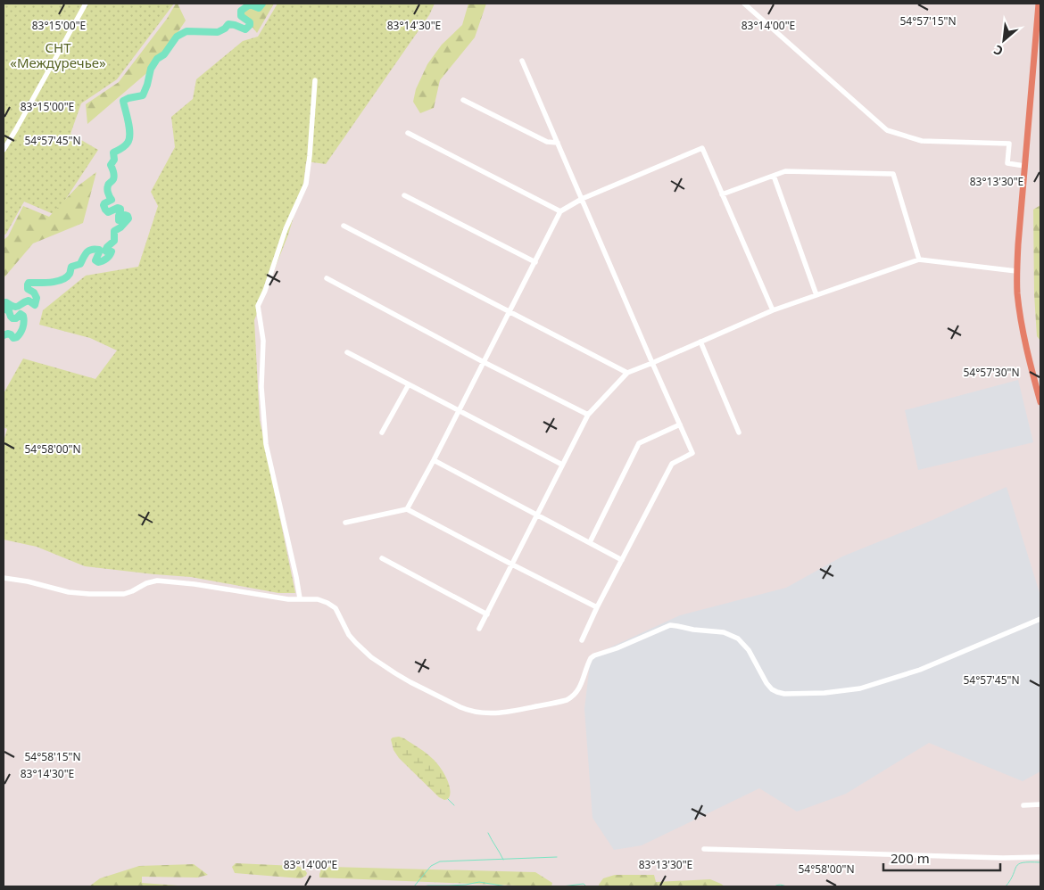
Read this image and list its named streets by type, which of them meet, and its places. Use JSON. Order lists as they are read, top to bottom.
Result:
{
  "parks": ["СНТ «Междуречье»"],
  "scale_bar": "200 m",
  "north": "bottom left",
  "coordinates": [
    "54°57'15\"N",
    "83°15'00\"E",
    "83°14'30\"E",
    "83°14'00\"E",
    "54°57'45\"N",
    "83°13'30\"E",
    "54°57'30\"N",
    "54°58'00\"N",
    "54°58'15\"N"
  ]
}
